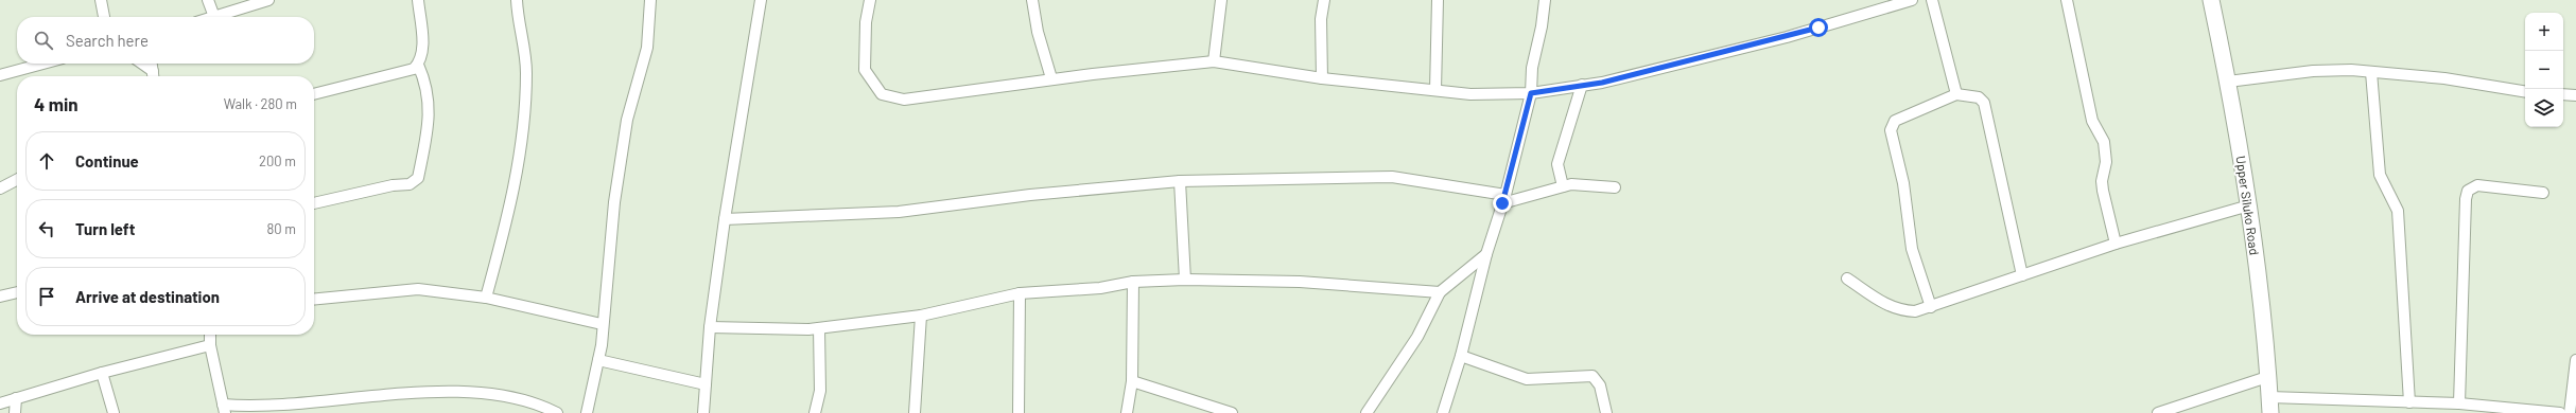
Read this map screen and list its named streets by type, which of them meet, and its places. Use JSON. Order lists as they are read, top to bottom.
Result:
{
  "streets": {
    "main road": ["Upper Siluko Road"]
  },
  "page": {
    "map_buttons": ["+", "−"],
    "search": "Search here",
    "heading": ["4 min", "Walk · 280 m"],
    "list": [
      ["Continue", "200 m"],
      ["Turn left", "80 m"],
      "Arrive at destination"
    ]
  }
}
